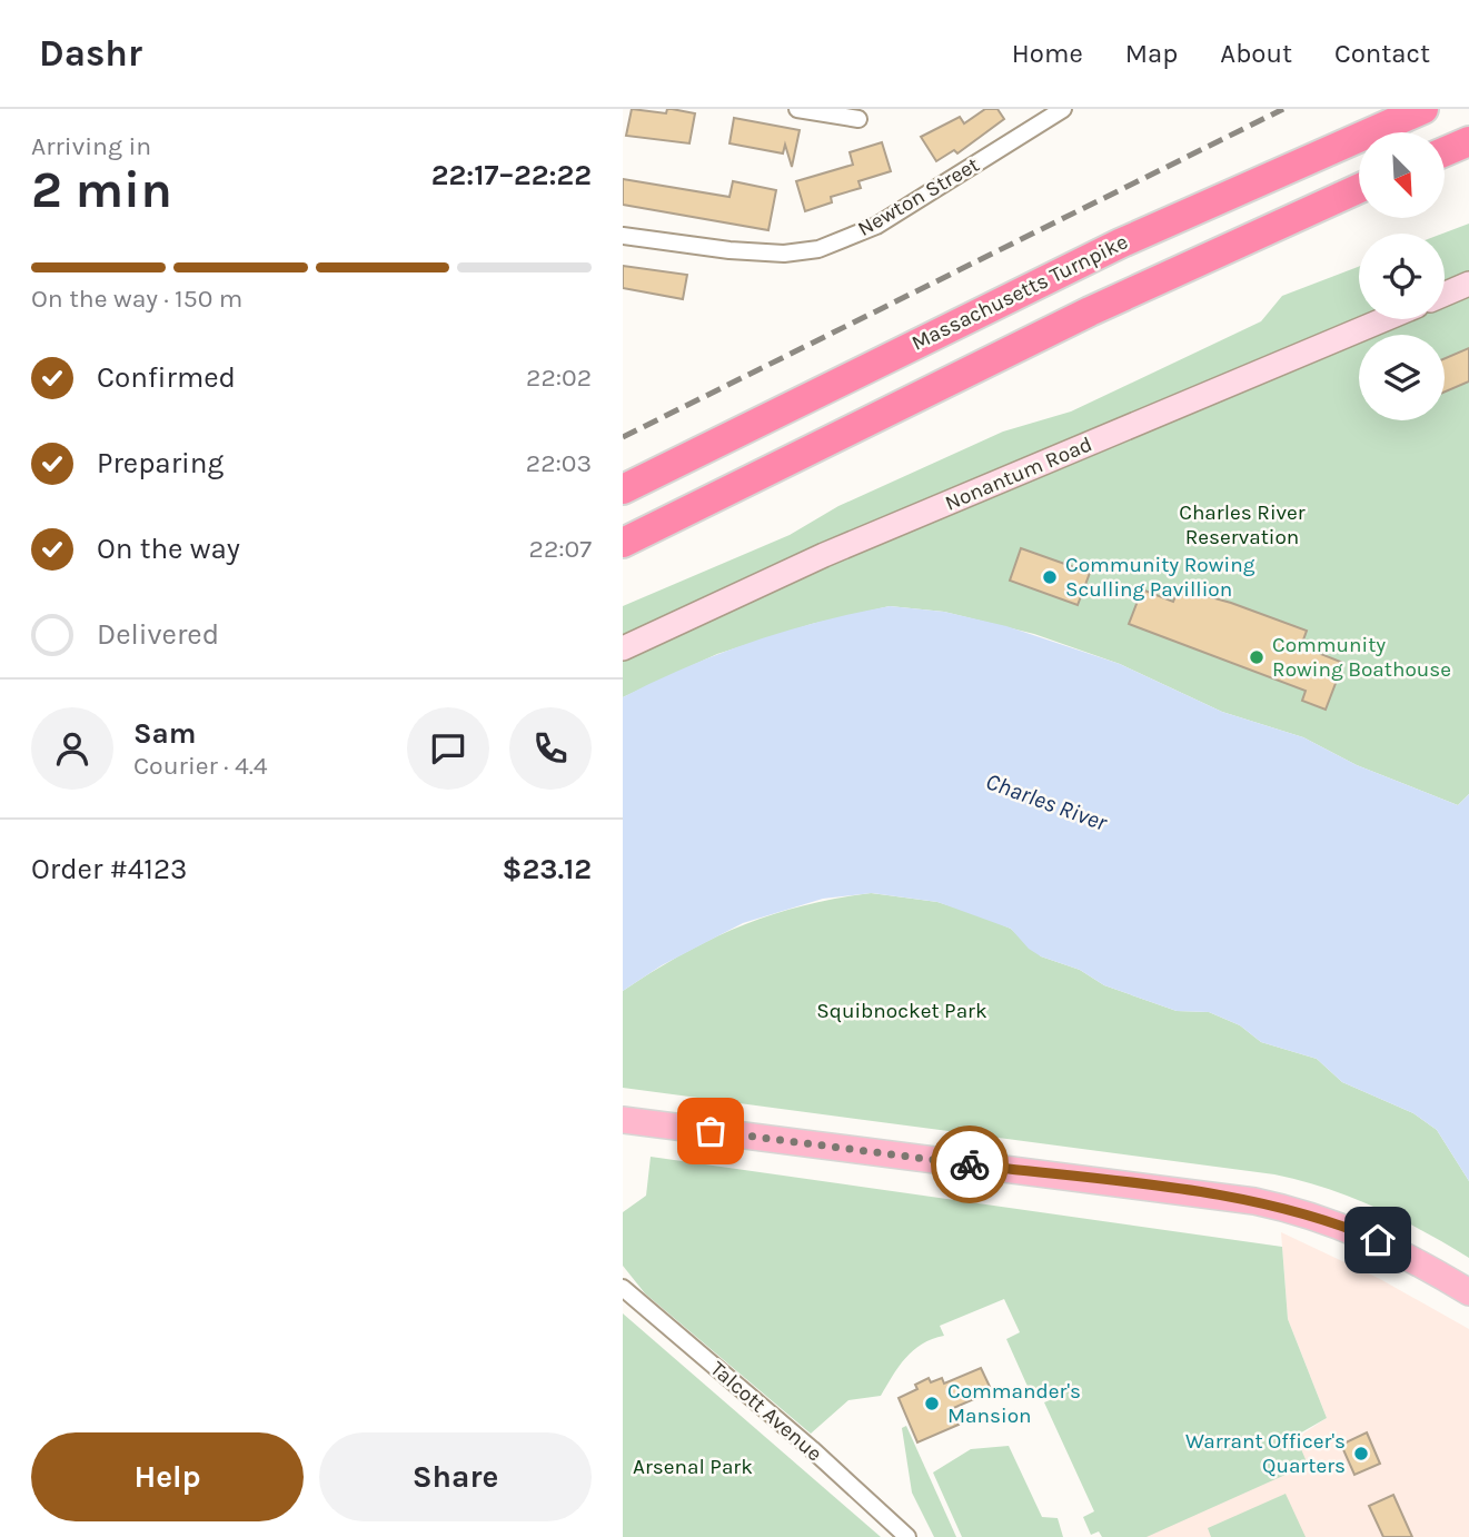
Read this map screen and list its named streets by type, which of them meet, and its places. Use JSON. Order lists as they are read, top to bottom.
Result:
{
  "streets": {
    "highway": ["Massachusetts Turnpike"],
    "main road": ["Nonantum Road"],
    "street": ["Newton Street", "Talcott Avenue"]
  },
  "water": ["Charles River"],
  "parks": ["Charles River Reservation", "Squibnocket Park", "Arsenal Park"],
  "places": [
    "Community Rowing Sculling Pavillion",
    "Community Rowing Boathouse",
    "Commander's Mansion",
    "Warrant Officer's Quarters"
  ],
  "north": "bottom right",
  "page": {
    "header": "Dashr",
    "nav": [
      "Home",
      "Map",
      "About",
      "Contact"
    ],
    "heading": ["2 min", "Arriving in", "22:17–22:22"],
    "panel": [
      "Sam",
      "Courier · 4.4",
      "Order #4123",
      "$23.12"
    ],
    "bar": "On the way · 150 m",
    "list": [
      ["Confirmed", "22:02"],
      ["Preparing", "22:03"],
      ["On the way", "22:07"],
      "Delivered"
    ],
    "buttons": ["Help", "Share"]
  }
}
